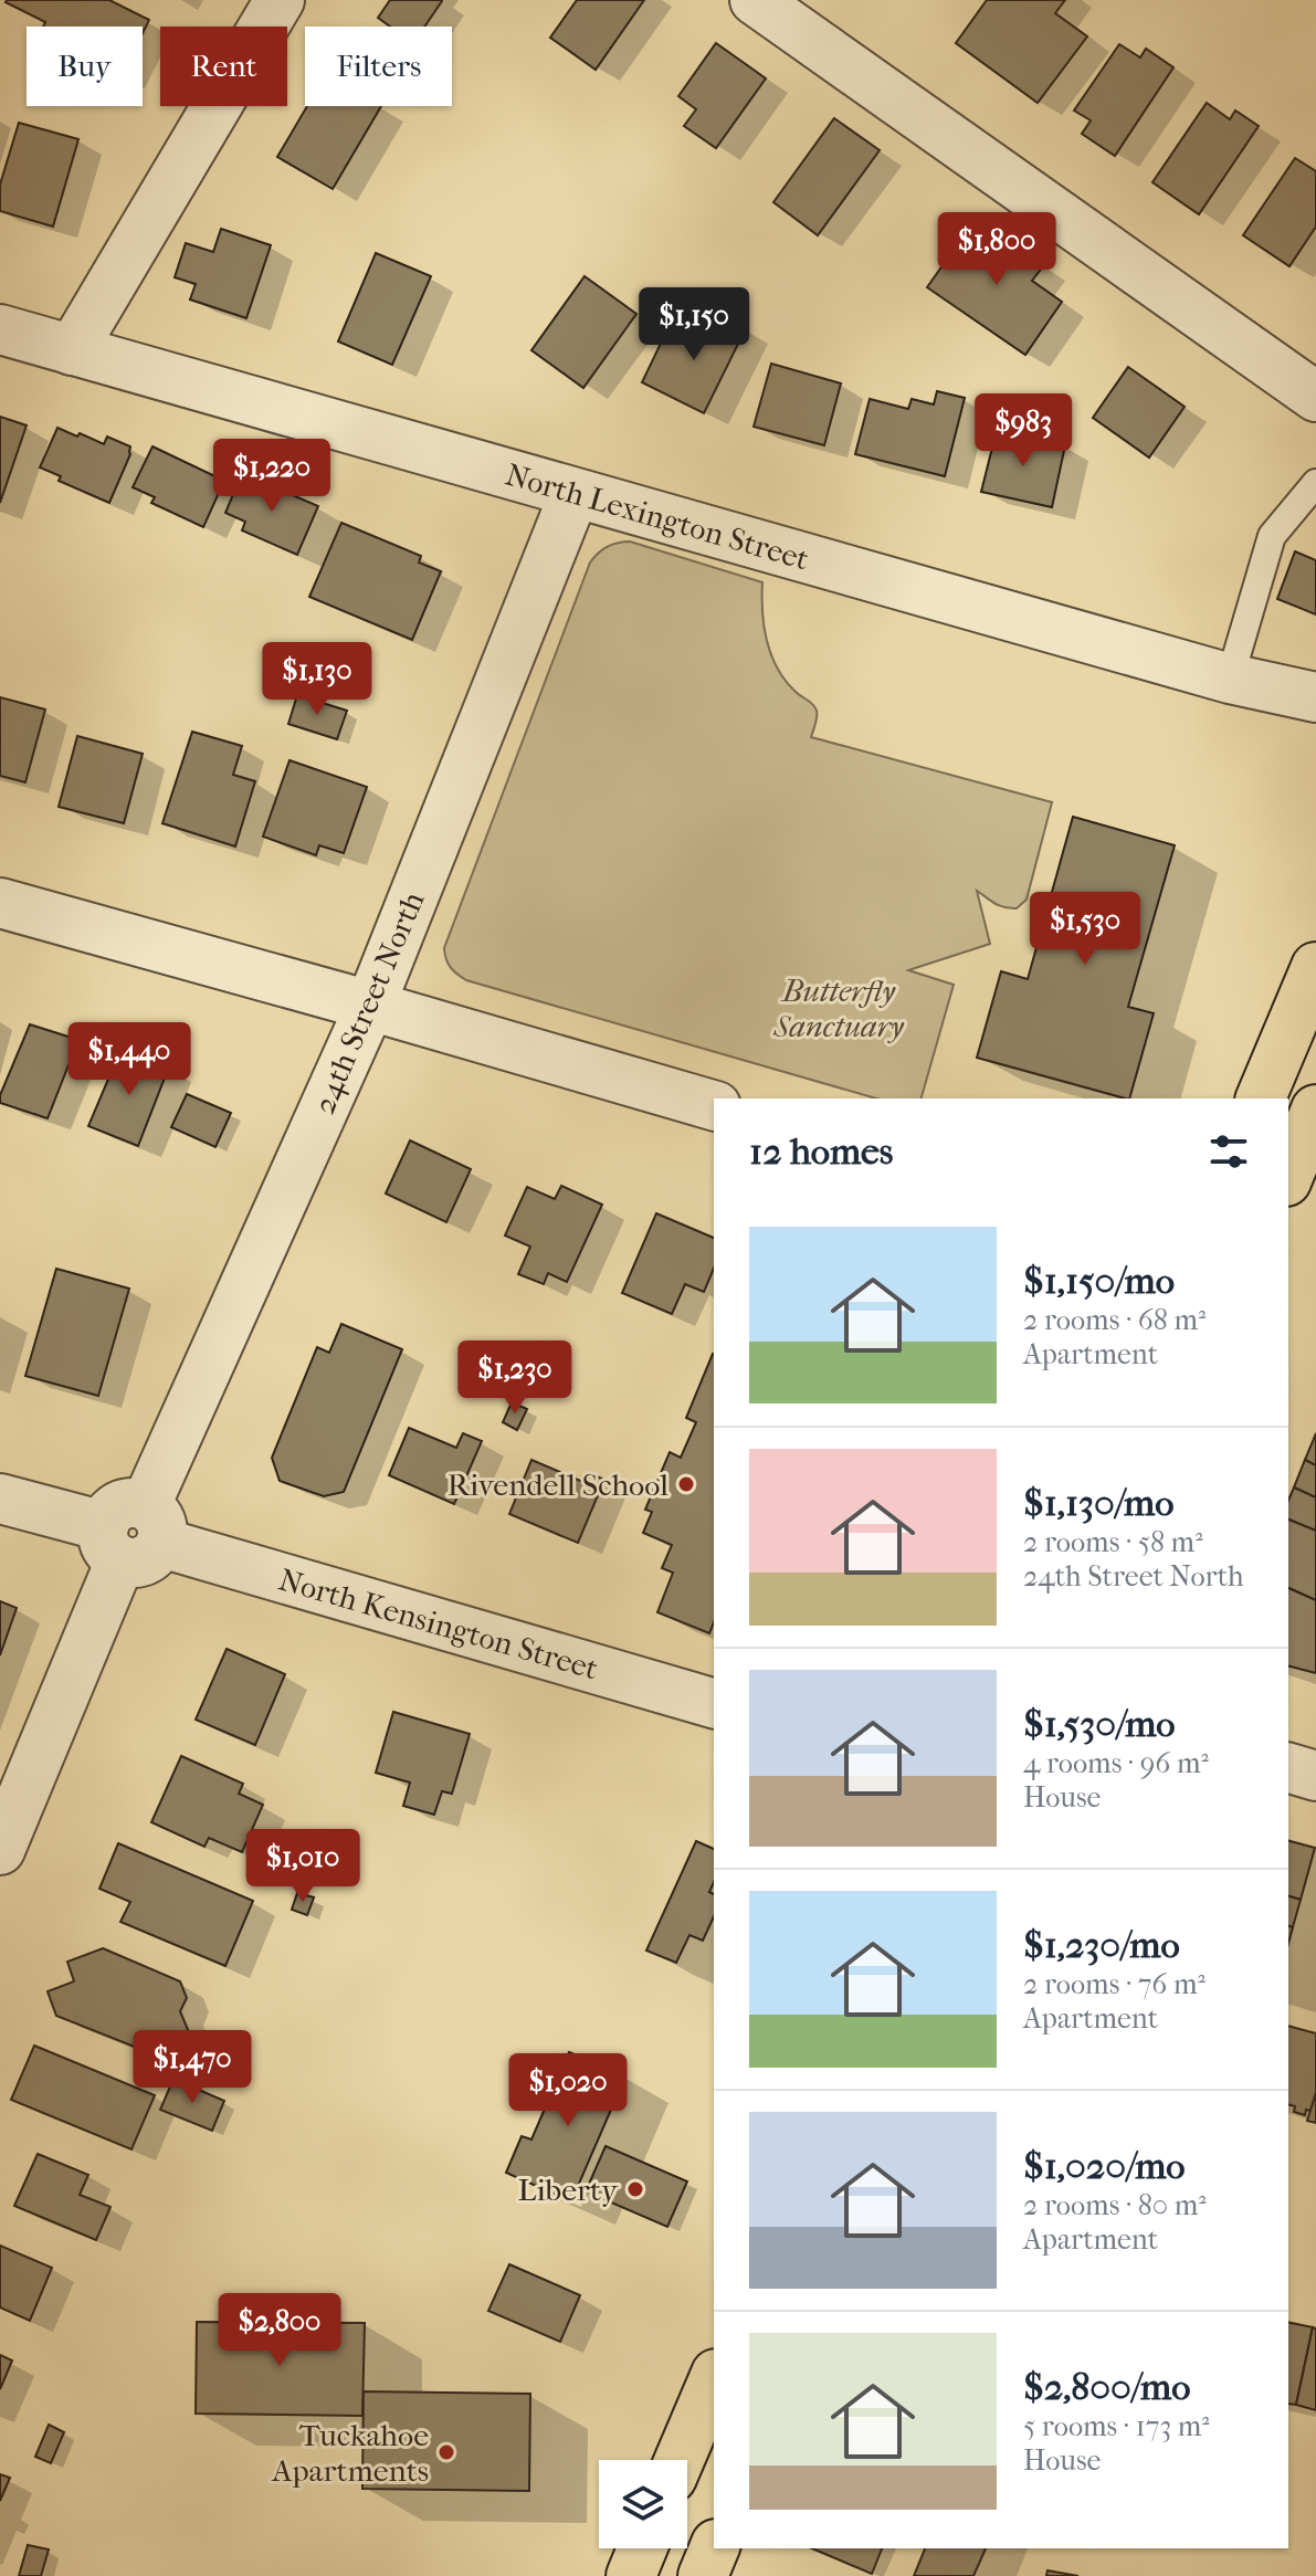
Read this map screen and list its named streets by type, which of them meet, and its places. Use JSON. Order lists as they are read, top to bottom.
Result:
{
  "streets": {
    "street": ["North Lexington Street", "24th Street North", "North Kensington Street"]
  },
  "crossings": [
    ["North Lexington Street", "24th Street North"],
    ["24th Street North", "North Kensington Street"]
  ],
  "parks": ["Butterfly Sanctuary"],
  "places": ["Rivendell School", "Liberty", "Tuckahoe Apartments"],
  "page": {
    "chip": ["Buy", "Rent", "Filters"],
    "price": [
      "$1,800",
      "$1,150",
      "$983",
      "$1,220",
      "$1,130",
      "$1,530",
      "$1,440",
      "$1,230",
      "$1,010",
      "$1,470",
      "$1,020",
      "$2,800"
    ],
    "heading": "12 homes",
    "list": [
      {
        "name": "$1,150/mo",
        "note": "2 rooms · 68 m² · Apartment"
      },
      {
        "name": "$1,130/mo",
        "note": "2 rooms · 58 m² · 24th Street North"
      },
      {
        "name": "$1,530/mo",
        "note": "4 rooms · 96 m² · House"
      },
      {
        "name": "$1,230/mo",
        "note": "2 rooms · 76 m² · Apartment"
      },
      {
        "name": "$1,020/mo",
        "note": "2 rooms · 80 m² · Apartment"
      },
      {
        "name": "$2,800/mo",
        "note": "5 rooms · 173 m² · House"
      }
    ]
  }
}
